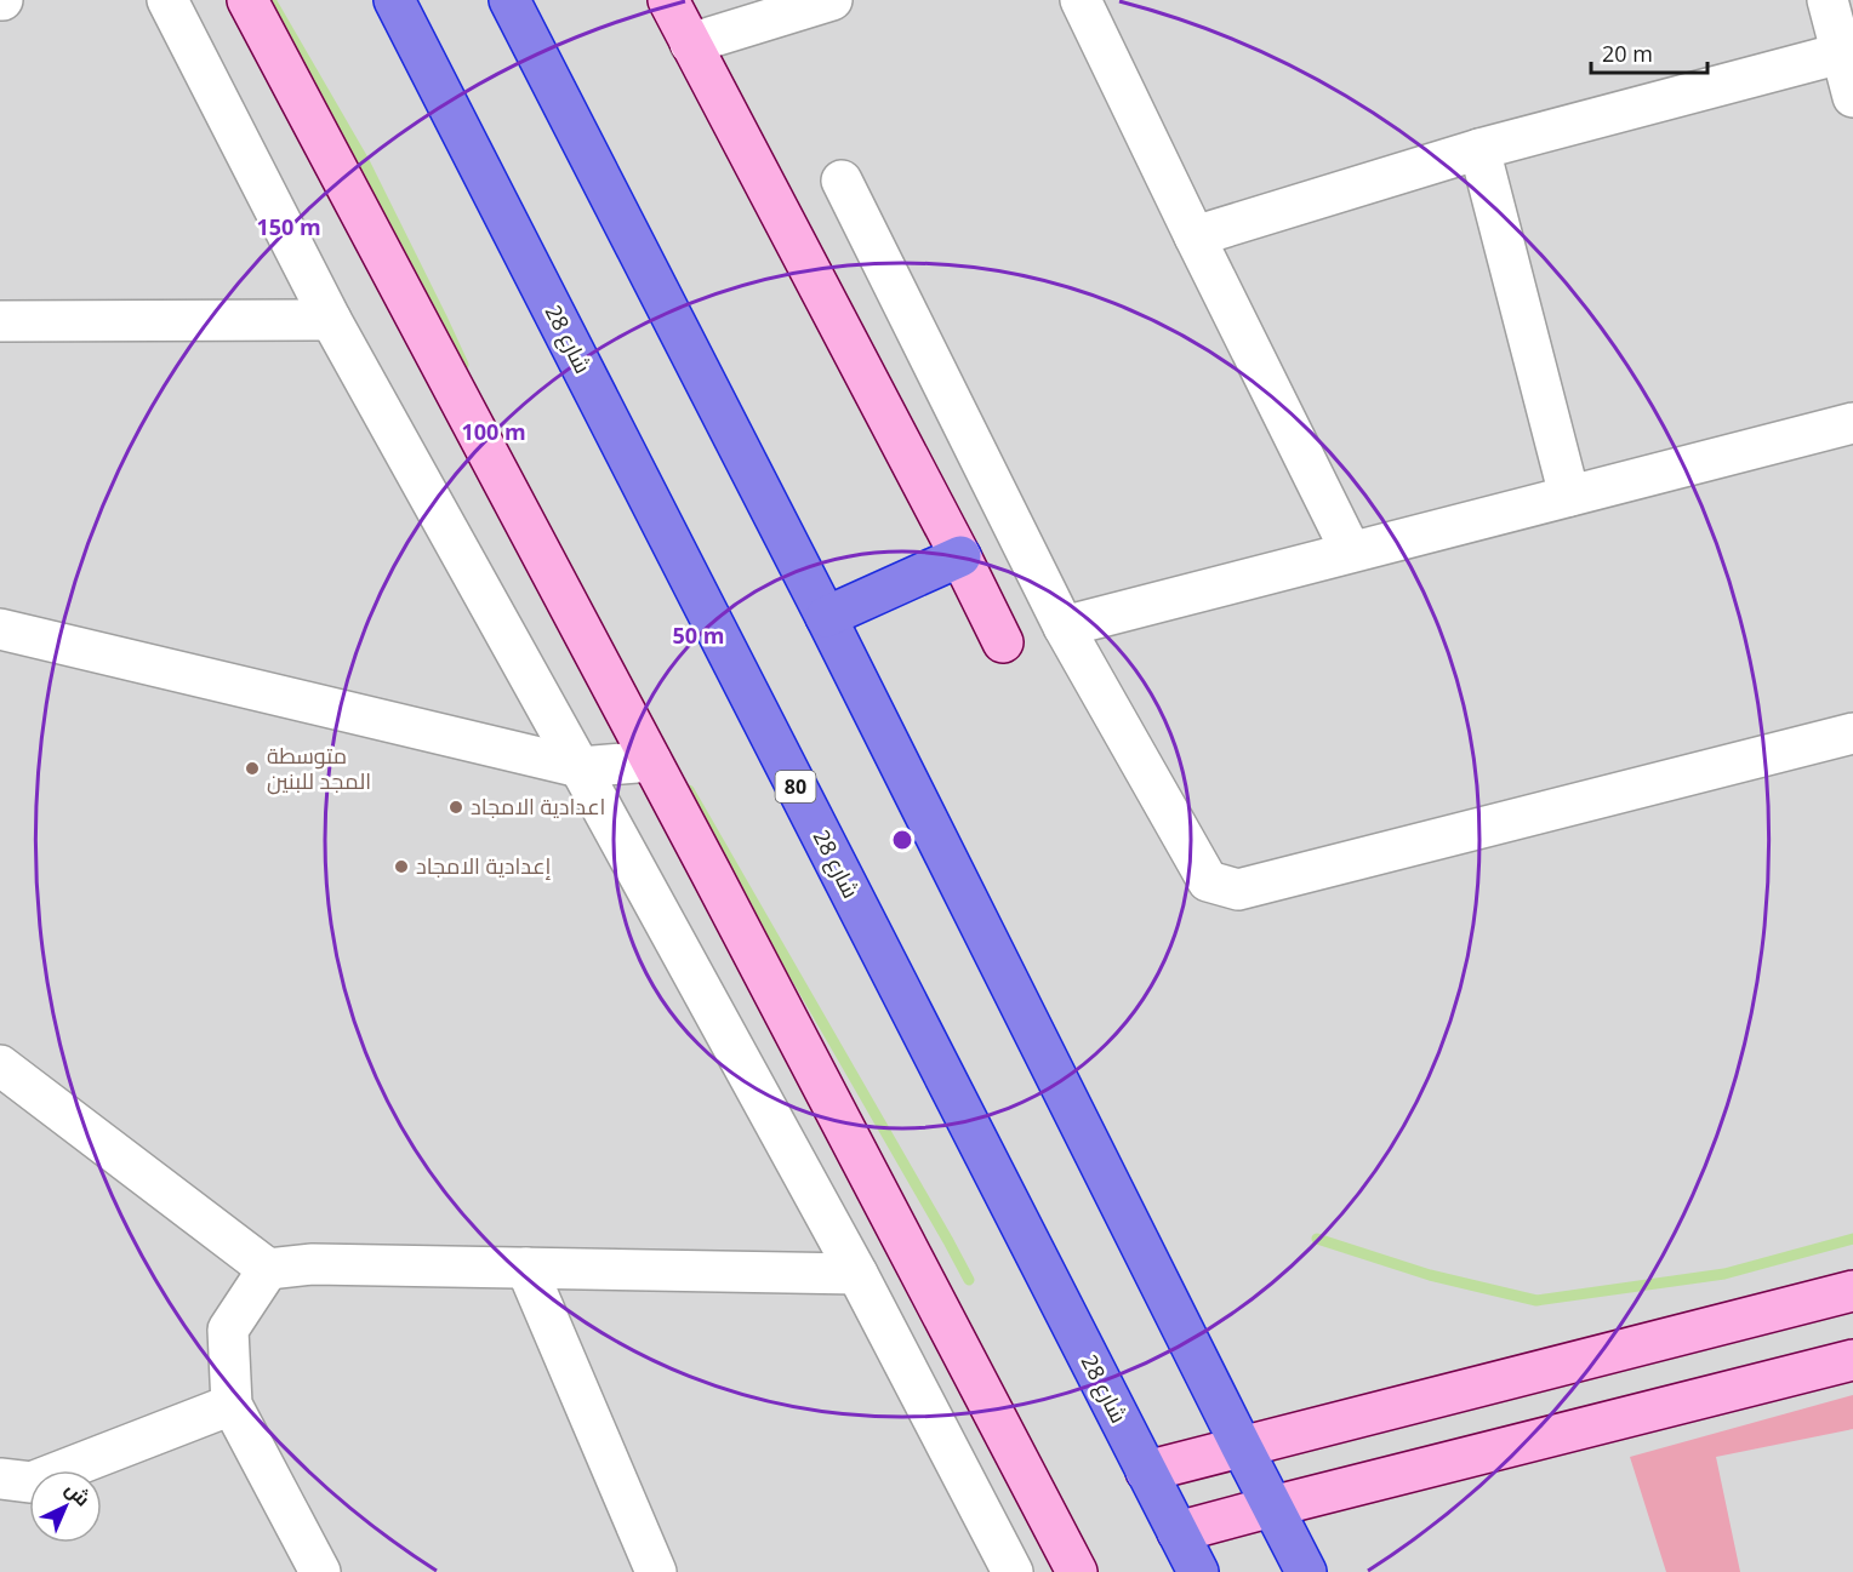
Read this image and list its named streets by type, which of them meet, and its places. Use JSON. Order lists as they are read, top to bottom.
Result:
{
  "streets": {
    "highway": ["شارع 28", "80"]
  },
  "places": ["متوسطة المجد للبنين", "اعدادية الامجاد", "إعدادية الامجاد"],
  "scale_bar": "20 m",
  "north": "top right",
  "rings": ["150 m", "100 m", "50 m"]
}
